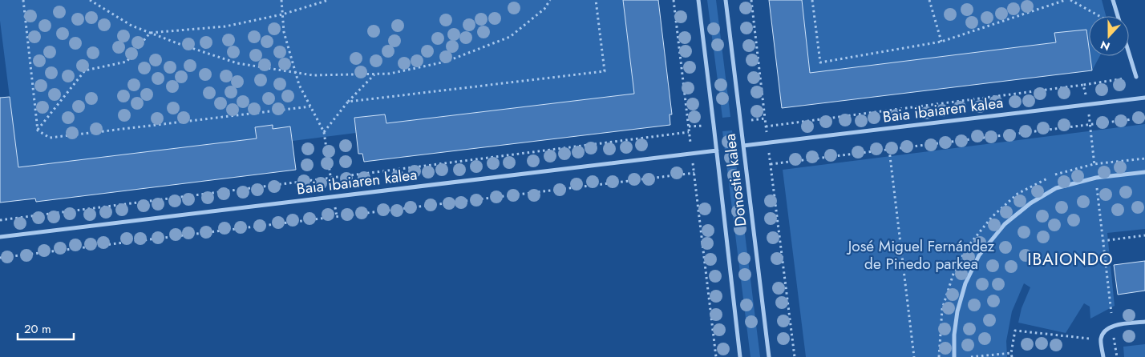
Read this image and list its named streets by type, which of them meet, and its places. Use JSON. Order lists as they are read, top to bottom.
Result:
{
  "streets": {
    "street": ["Baia ibaiaren kalea", "Donostia kalea"]
  },
  "crossings": [
    ["Baia ibaiaren kalea", "Donostia kalea"]
  ],
  "districts": ["IBAIONDO"],
  "parks": ["José Miguel Fernández de Pinedo parkea"],
  "scale_bar": "20 m",
  "north": "bottom"
}
